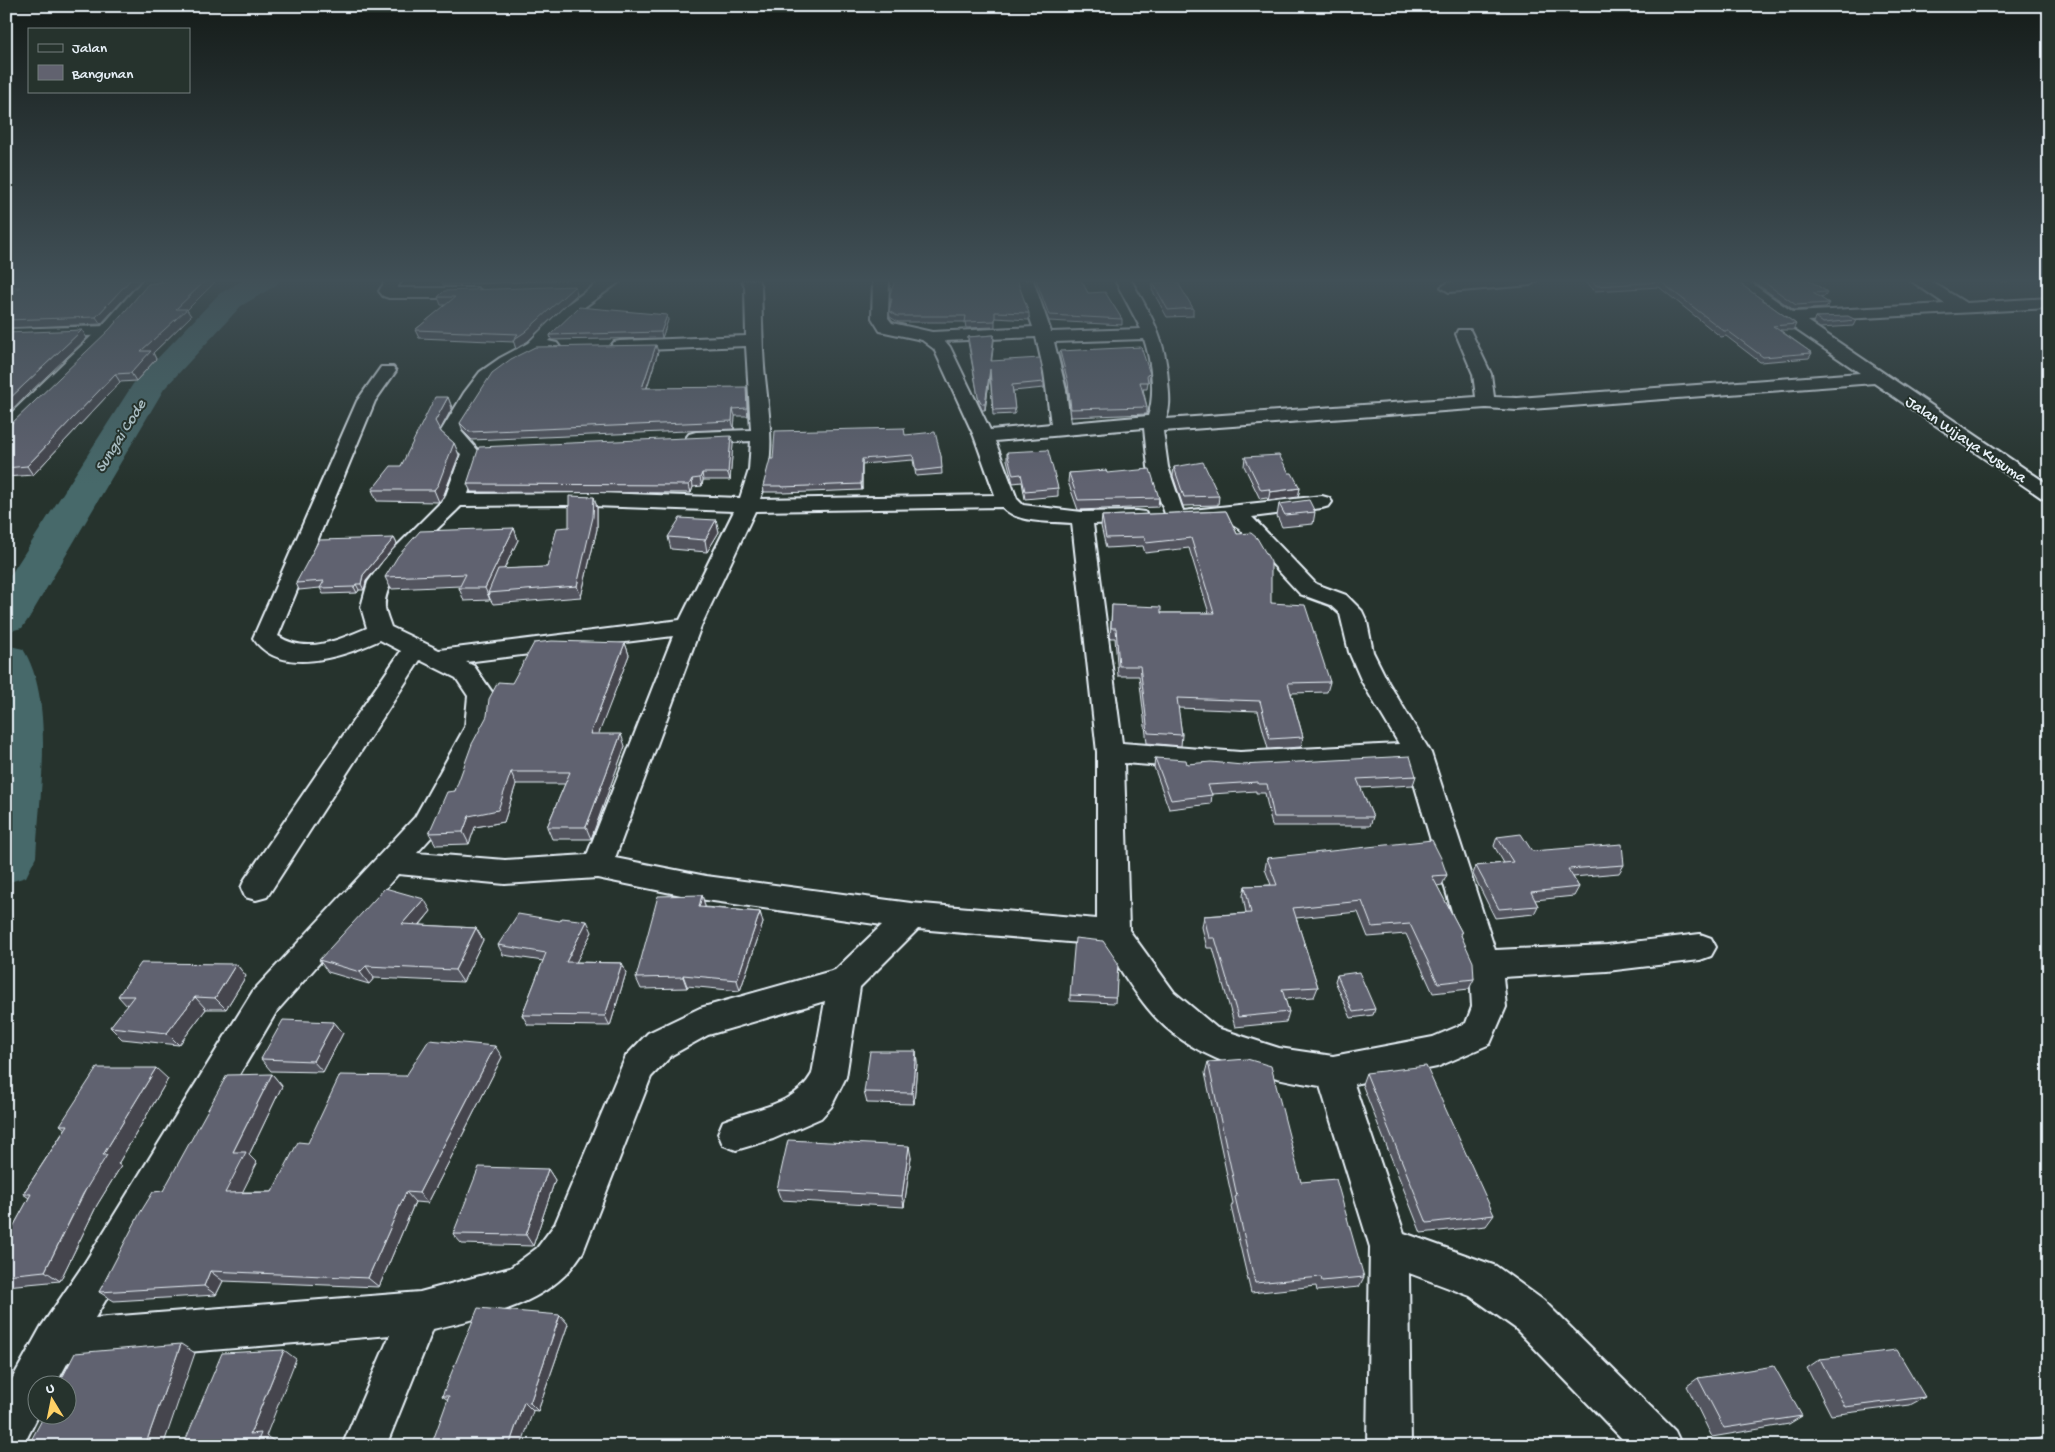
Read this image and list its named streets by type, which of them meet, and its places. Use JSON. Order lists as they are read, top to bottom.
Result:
{
  "streets": {
    "street": ["Jalan Wijaya Kusuma"]
  },
  "water": ["Sungai Code"],
  "legend": ["Jalan", "Bangunan"],
  "north": "top"
}
